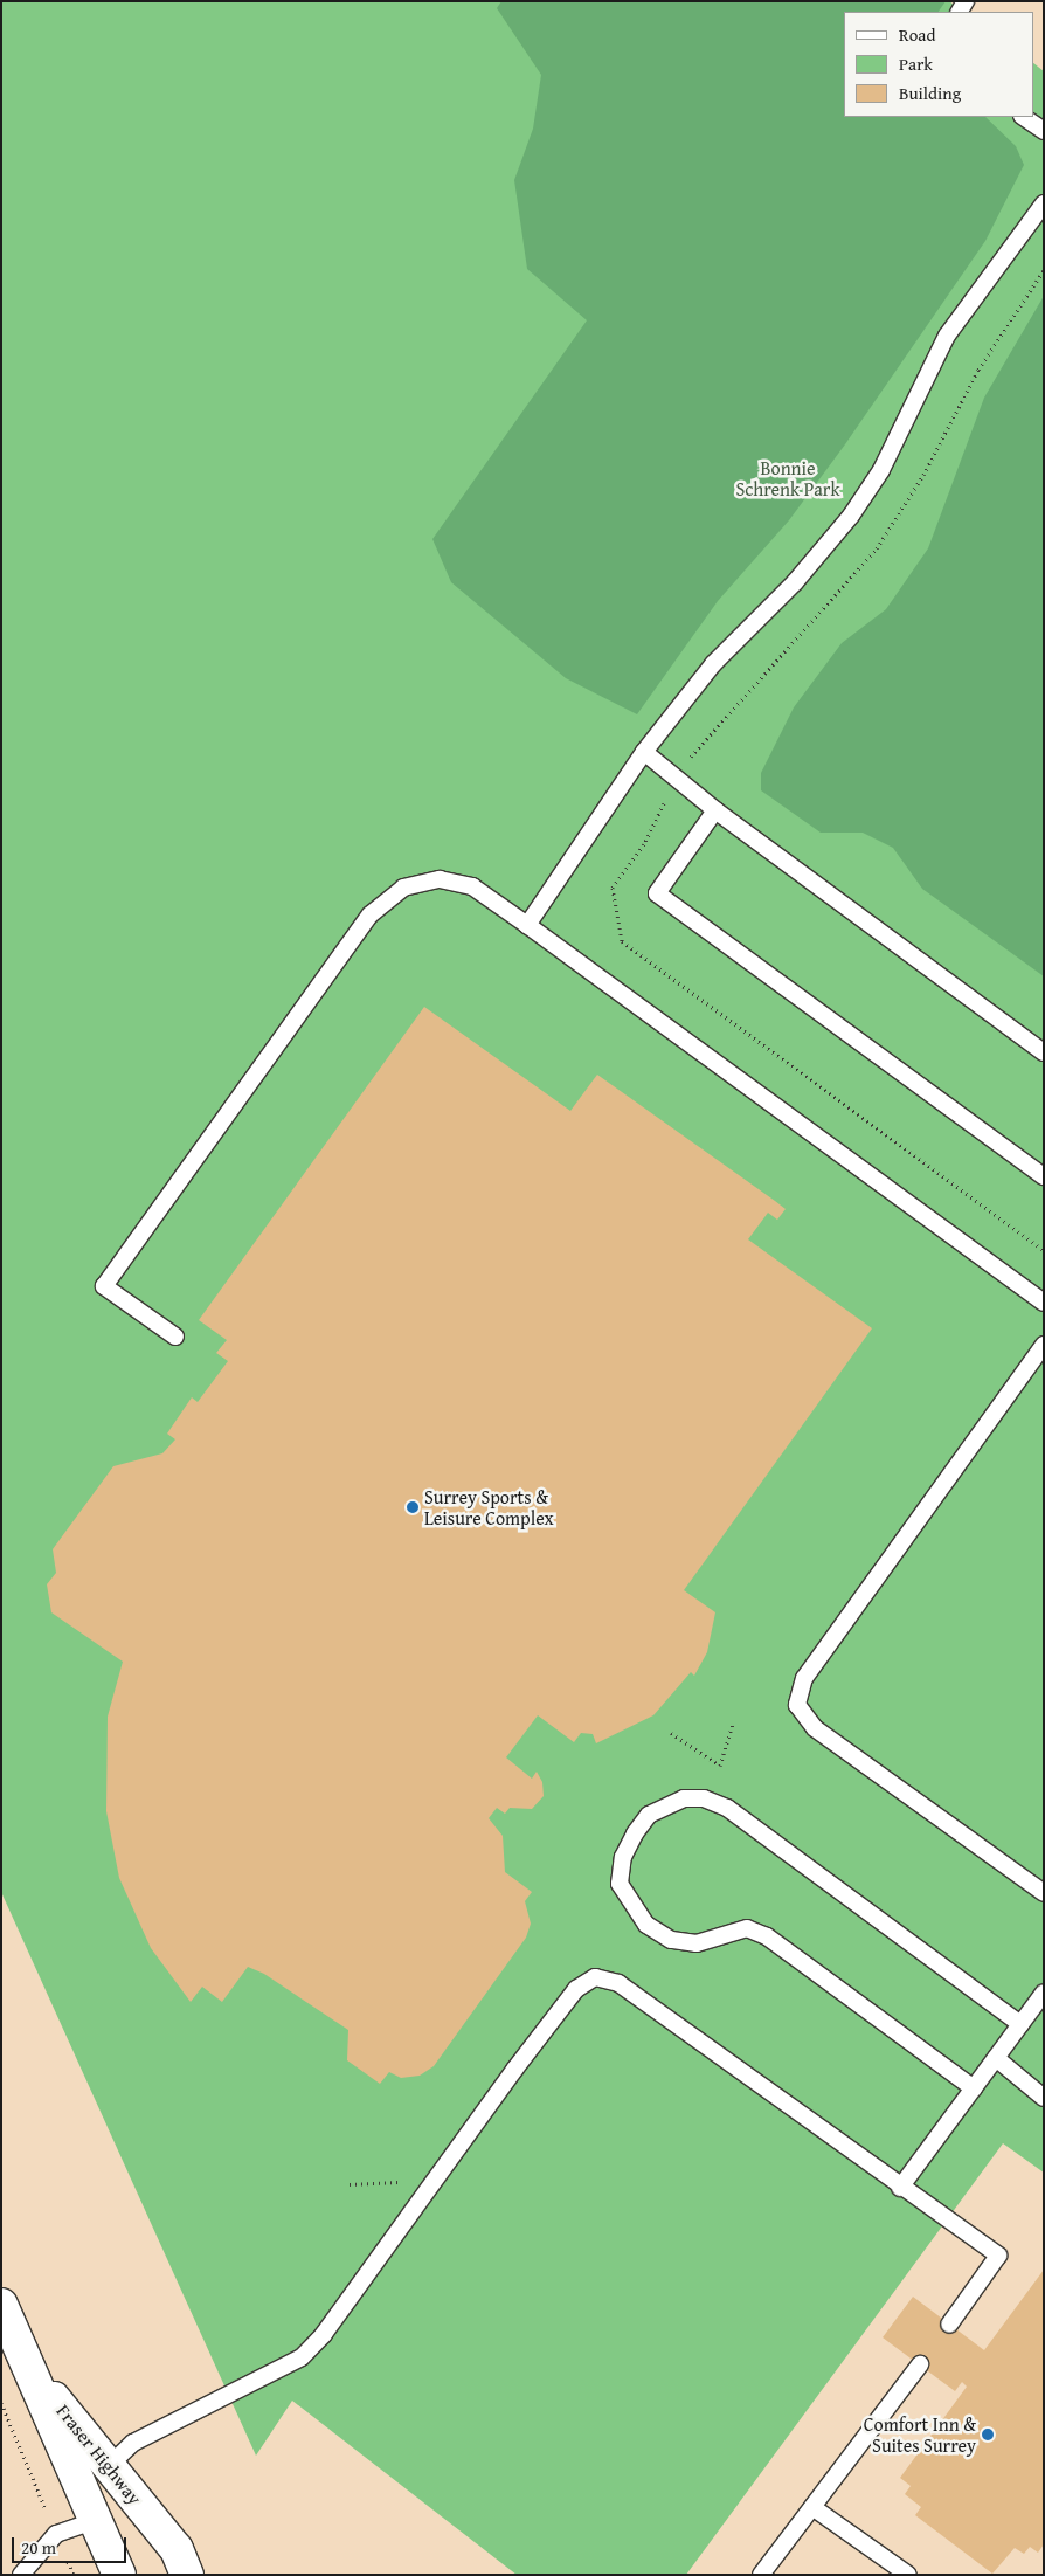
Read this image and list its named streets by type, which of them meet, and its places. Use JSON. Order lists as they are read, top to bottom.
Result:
{
  "streets": {
    "main road": ["Fraser Highway"]
  },
  "parks": ["Bonnie Schrenk Park"],
  "places": ["Surrey Sports & Leisure Complex", "Comfort Inn & Suites Surrey"],
  "legend": ["Road", "Park", "Building"],
  "scale_bar": "20 m"
}
